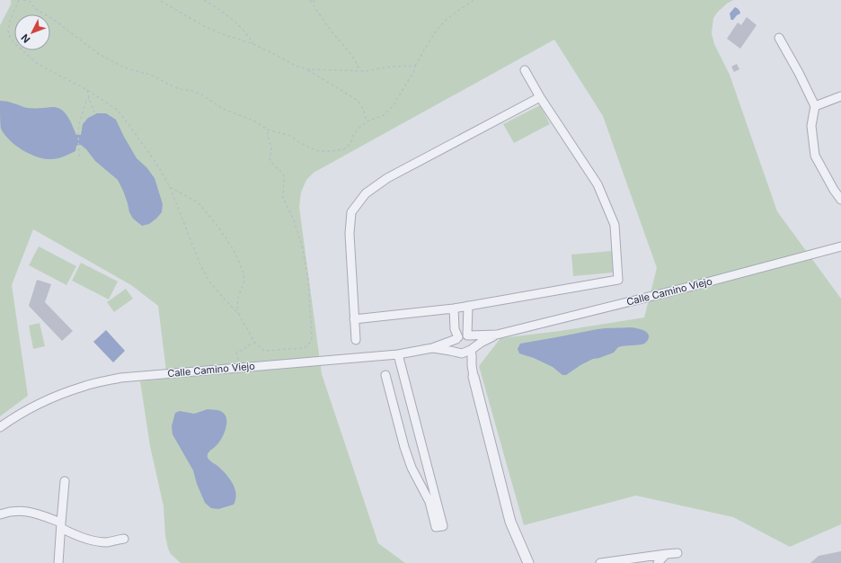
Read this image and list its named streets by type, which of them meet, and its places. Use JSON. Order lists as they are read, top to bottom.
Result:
{
  "streets": {
    "street": ["Calle Camino Viejo"]
  },
  "north": "bottom left"
}
